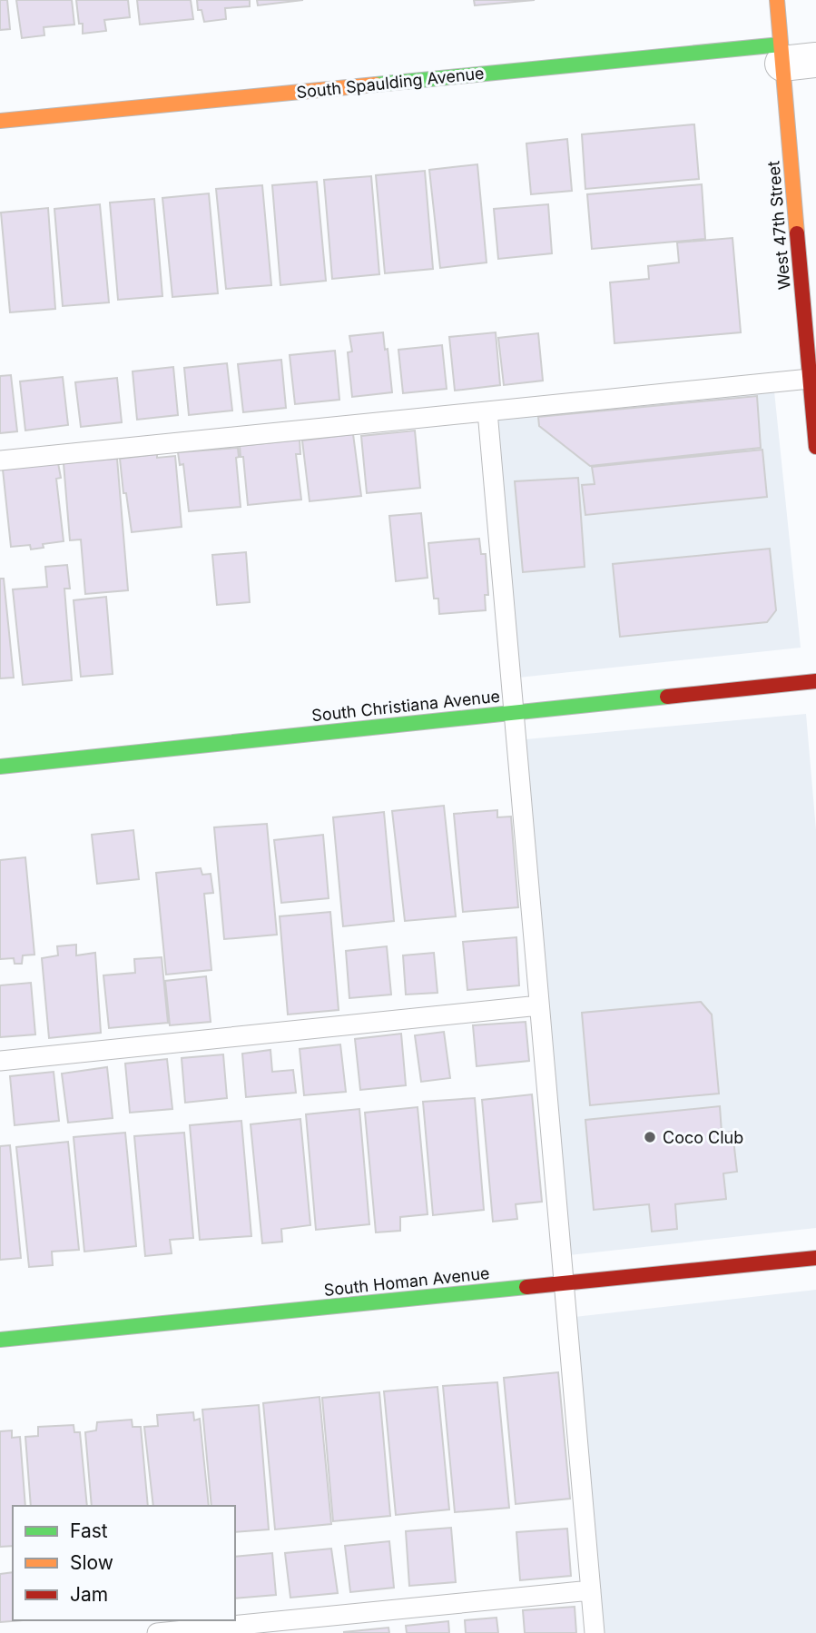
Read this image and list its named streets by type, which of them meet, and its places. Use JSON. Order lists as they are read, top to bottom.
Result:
{
  "streets": {
    "street": [
      "South Spaulding Avenue",
      "West 47th Street",
      "South Christiana Avenue",
      "South Homan Avenue"
    ]
  },
  "crossings": [
    ["South Spaulding Avenue", "West 47th Street"]
  ],
  "places": ["Coco Club"],
  "legend": ["Fast", "Slow", "Jam"]
}
